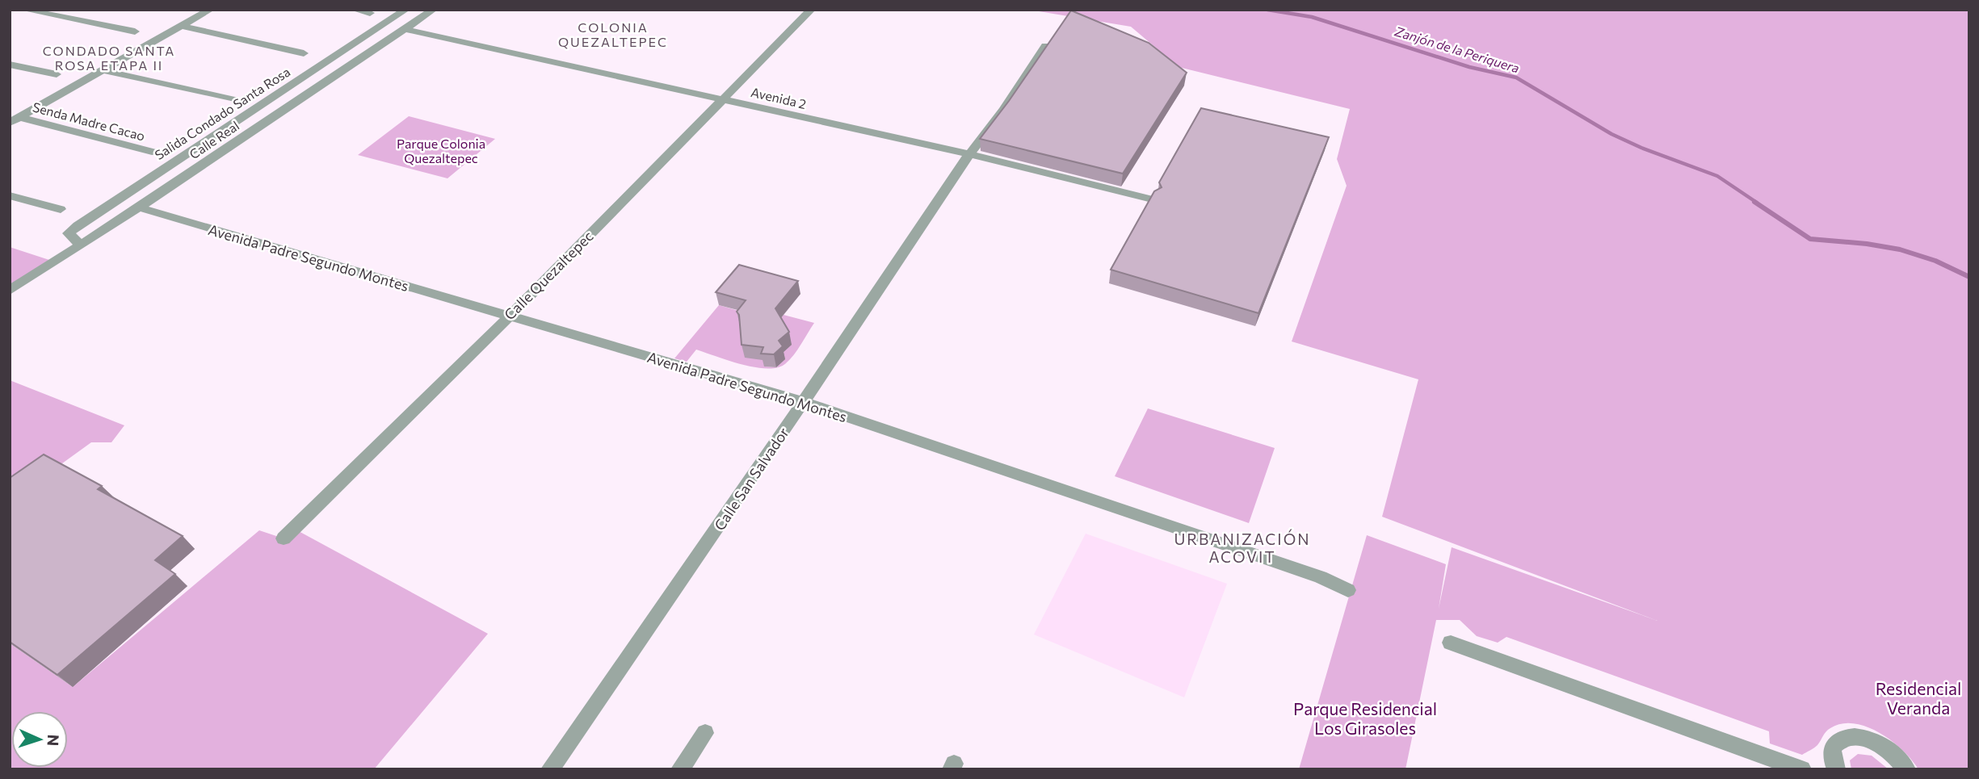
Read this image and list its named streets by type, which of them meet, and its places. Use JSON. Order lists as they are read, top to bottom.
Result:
{
  "streets": {
    "street": [
      "Avenida 2",
      "Salida Condado Santa Rosa",
      "Senda Madre Cacao",
      "Calle Real",
      "Avenida Padre Segundo Montes",
      "Calle Quezaltepec",
      "Calle San Salvador"
    ]
  },
  "crossings": [
    ["Avenida 2", "Calle Real"],
    ["Avenida 2", "Calle Quezaltepec"],
    ["Avenida 2", "Calle San Salvador"],
    ["Salida Condado Santa Rosa", "Calle Real"],
    ["Calle Real", "Avenida Padre Segundo Montes"],
    ["Avenida Padre Segundo Montes", "Calle Quezaltepec"],
    ["Avenida Padre Segundo Montes", "Calle San Salvador"]
  ],
  "districts": ["COLONIA QUEZALTEPEC", "CONDADO SANTA ROSA ETAPA II", "URBANIZACIÓN ACOVIT"],
  "water": ["Zanjón de la Periquera"],
  "parks": ["Parque Colonia Quezaltepec", "Residencial Veranda", "Parque Residencial Los Girasoles"],
  "north": "right"
}
